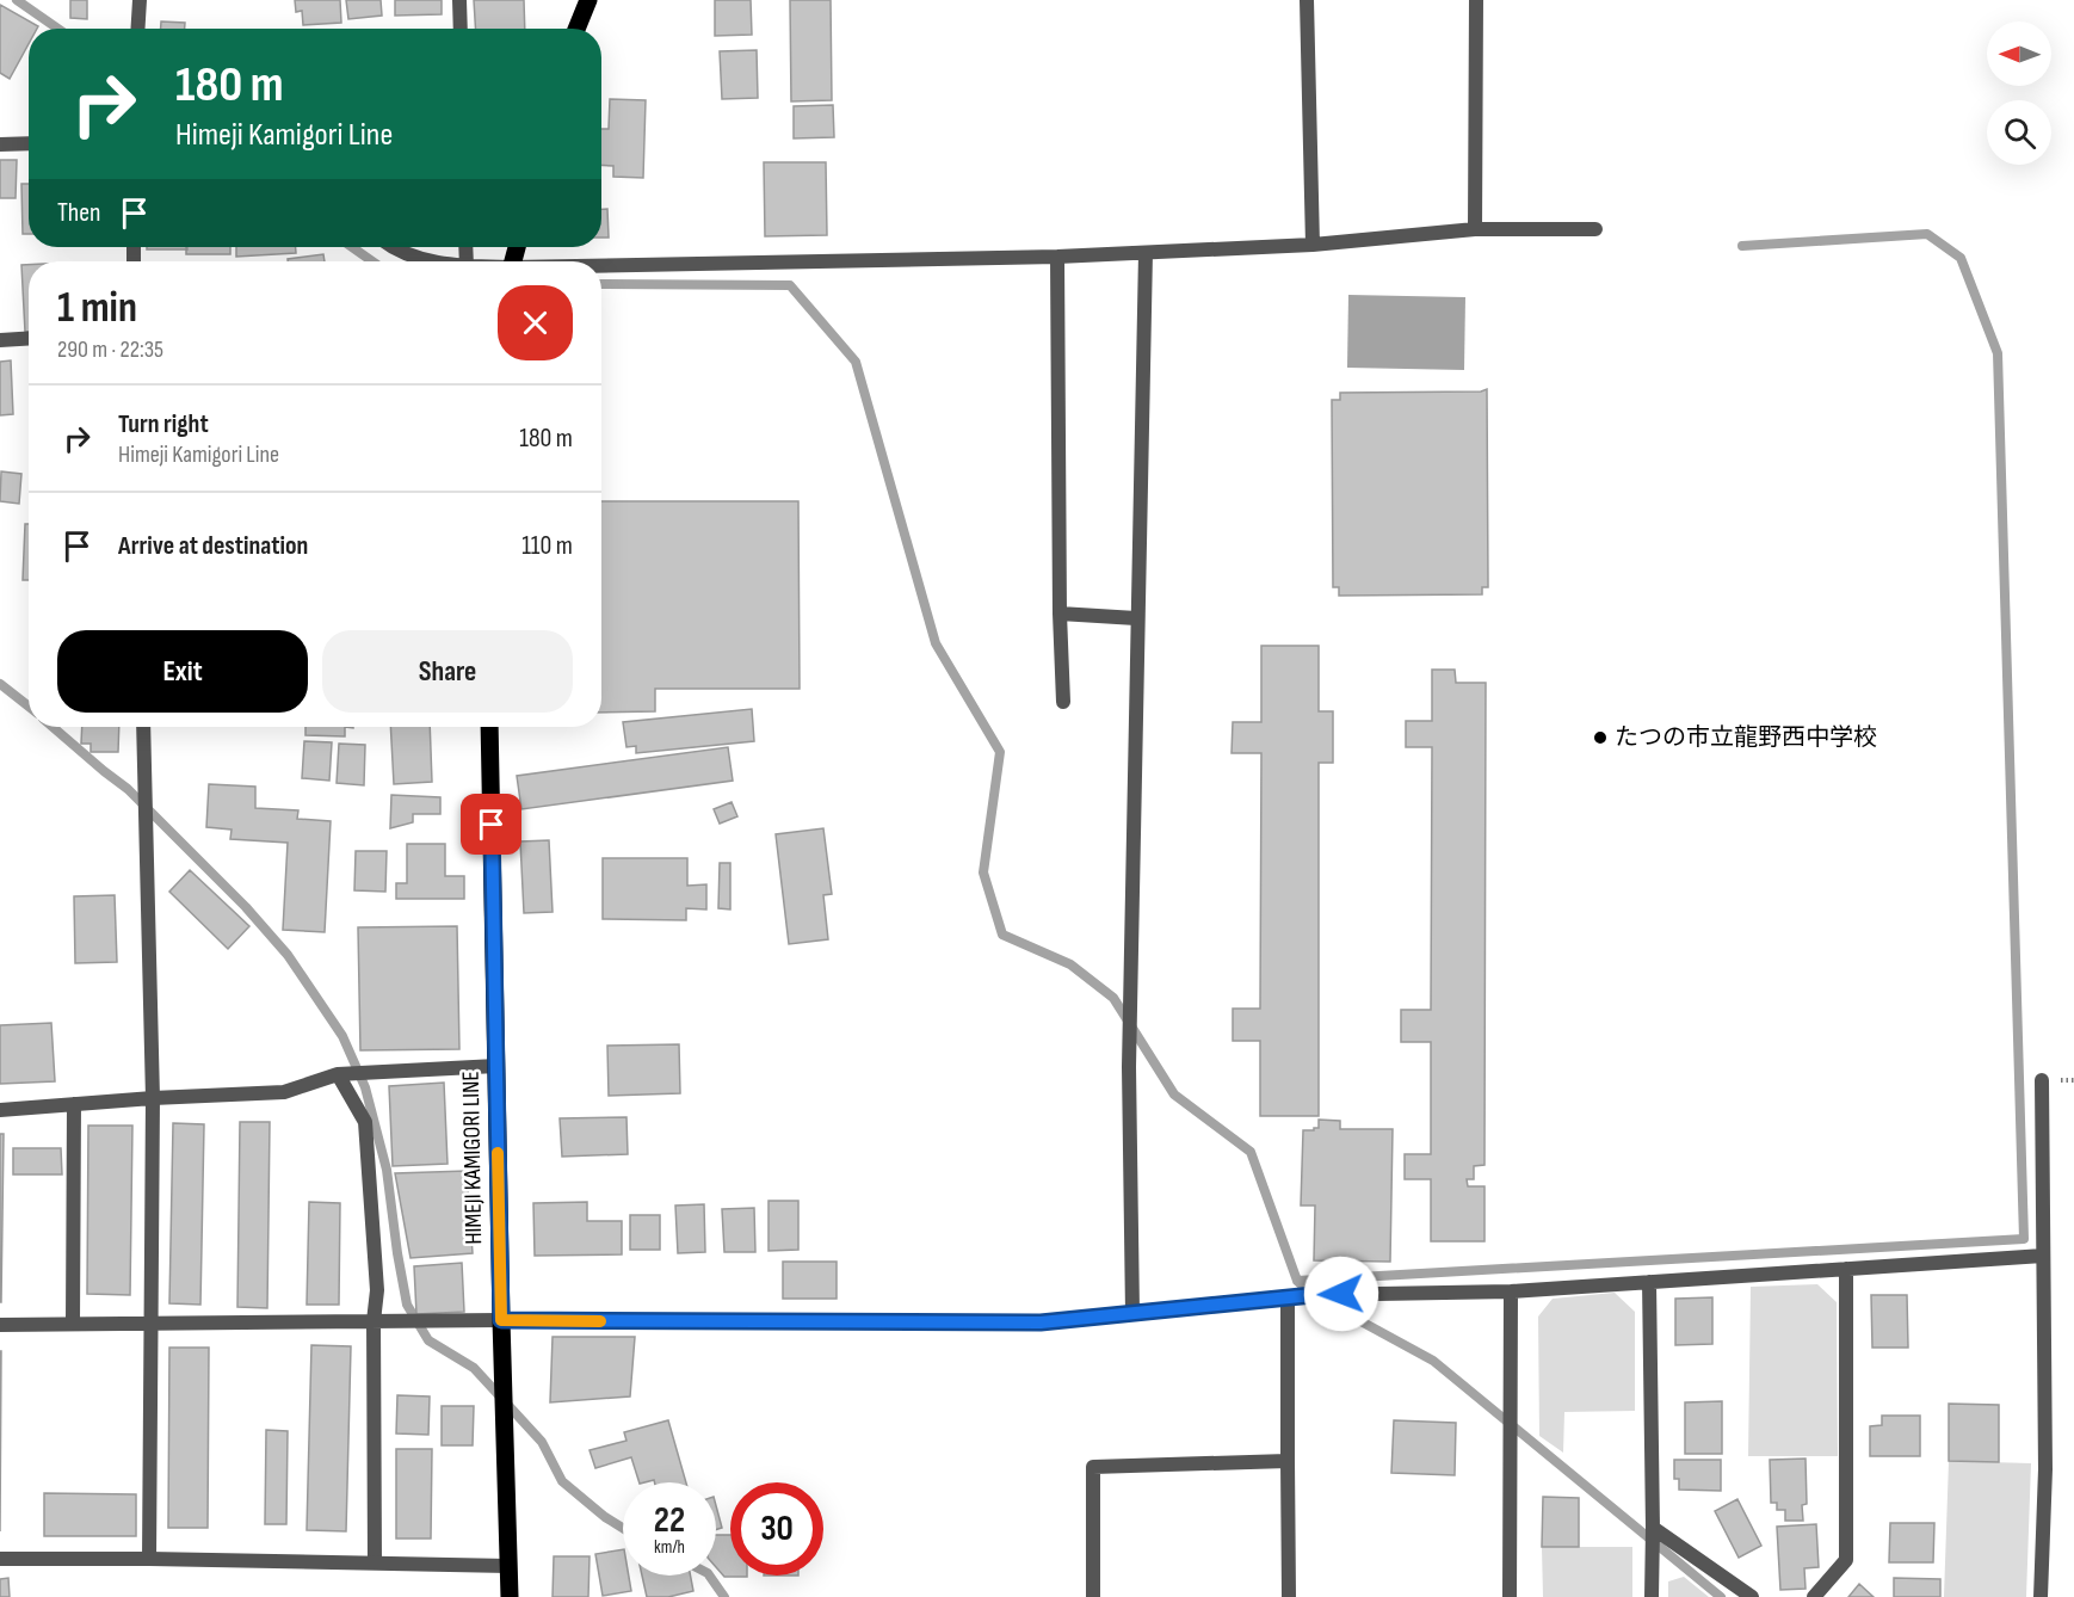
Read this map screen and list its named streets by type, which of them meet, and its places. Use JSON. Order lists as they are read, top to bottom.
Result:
{
  "streets": {
    "main road": ["HIMEJI KAMIGORI LINE"]
  },
  "places": ["たつの市立龍野西中学校"],
  "north": "left",
  "page": {
    "turn": ["180 m", "Himeji Kamigori Line"],
    "then": "Then",
    "heading": ["1 min", "290 m · 22:35"],
    "list": [
      {
        "name": "Turn right",
        "note": "Himeji Kamigori Line",
        "value": "180 m"
      },
      {
        "name": "Arrive at destination",
        "value": "110 m"
      }
    ],
    "buttons": ["Exit", "Share"],
    "speed": "22 km/h",
    "limit": "30"
  }
}
